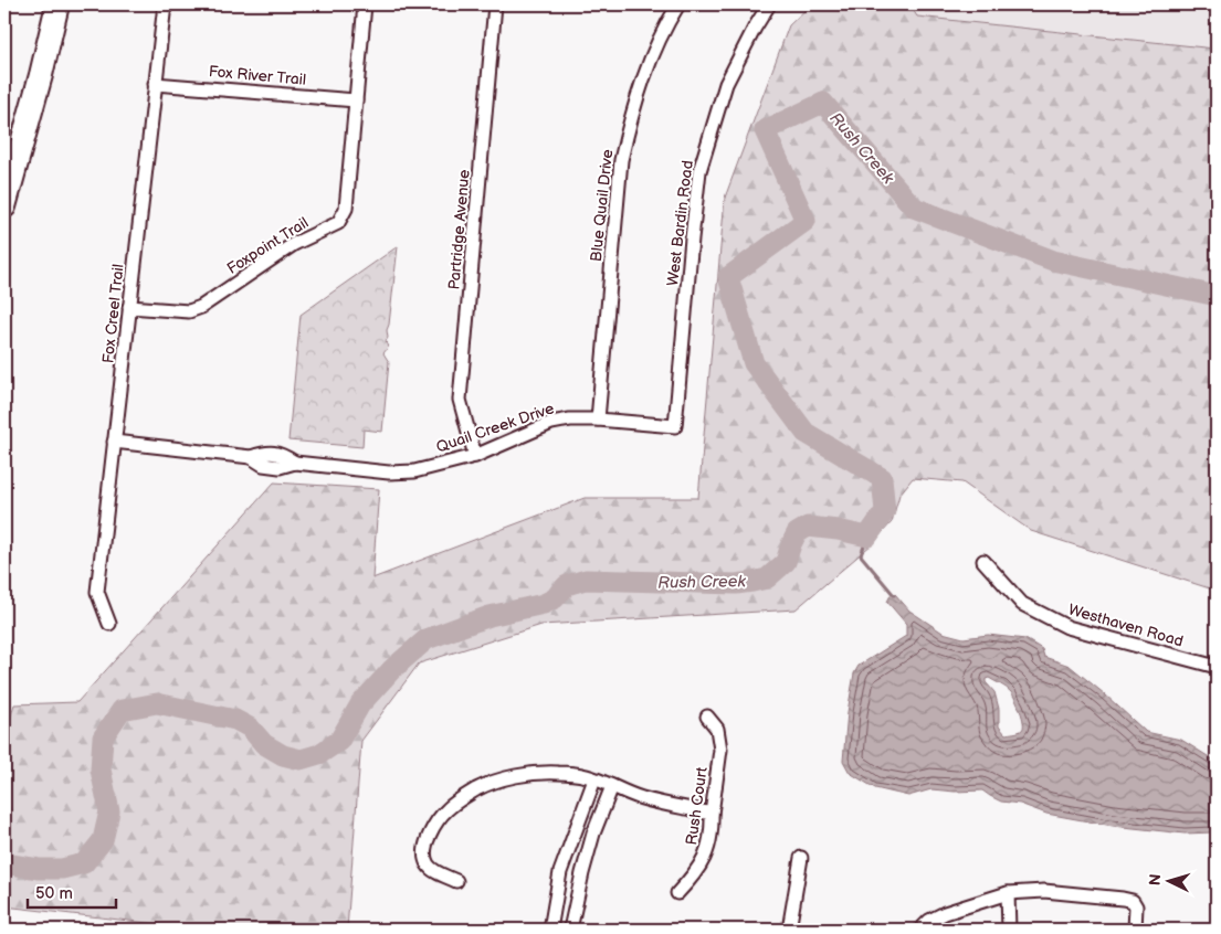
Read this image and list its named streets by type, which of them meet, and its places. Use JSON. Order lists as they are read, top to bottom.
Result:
{
  "streets": {
    "street": [
      "Fox River Trail",
      "Blue Quail Drive",
      "West Bardin Road",
      "Partridge Avenue",
      "Foxpoint Trail",
      "Fox Creel Trail",
      "Quail Creek Drive",
      "Westhaven Road",
      "Rush Court"
    ]
  },
  "crossings": [
    ["Fox River Trail", "Foxpoint Trail"],
    ["Fox River Trail", "Fox Creel Trail"],
    ["Blue Quail Drive", "Quail Creek Drive"],
    ["West Bardin Road", "Quail Creek Drive"],
    ["Partridge Avenue", "Quail Creek Drive"],
    ["Foxpoint Trail", "Fox Creel Trail"],
    ["Fox Creel Trail", "Quail Creek Drive"]
  ],
  "water": ["Rush Creek"],
  "scale_bar": "50 m",
  "north": "left"
}
